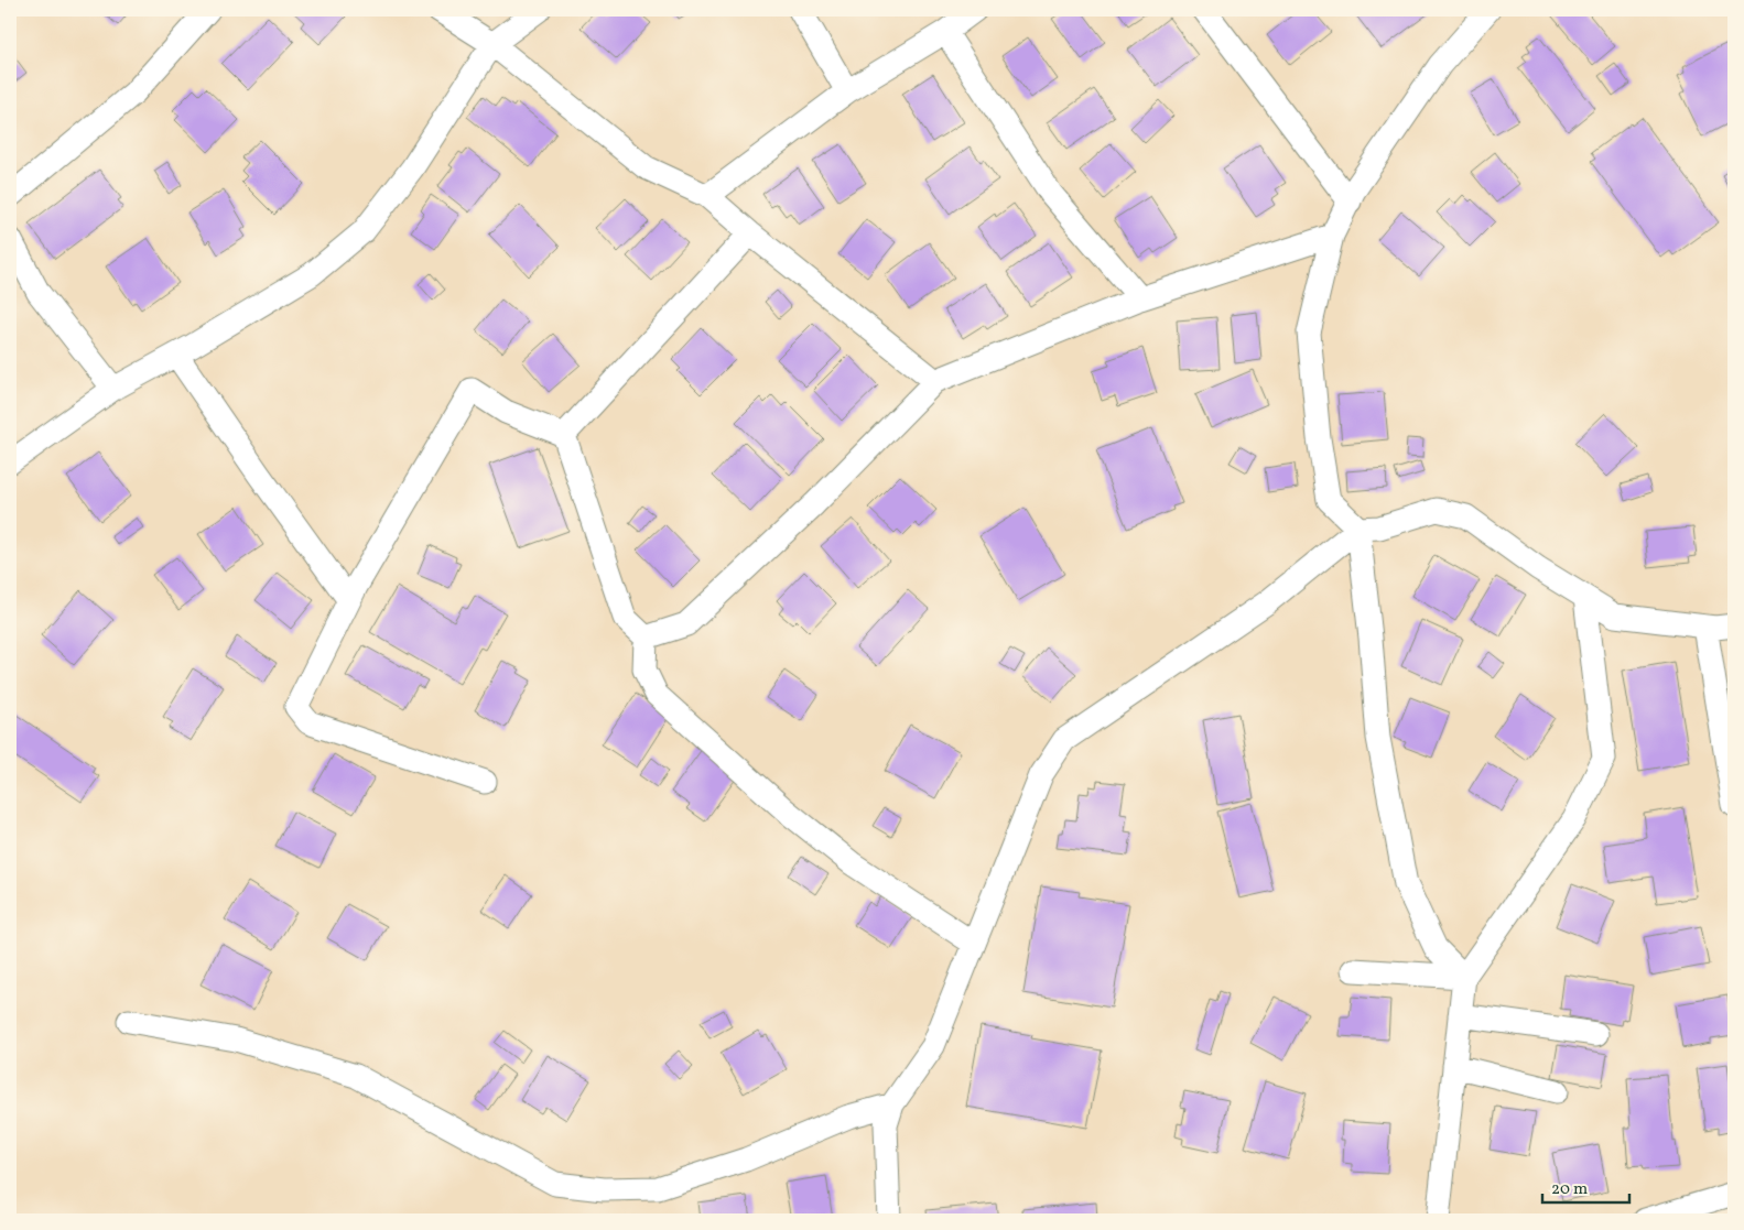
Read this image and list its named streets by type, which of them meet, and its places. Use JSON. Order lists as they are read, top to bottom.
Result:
{
  "scale_bar": "20 m"
}
